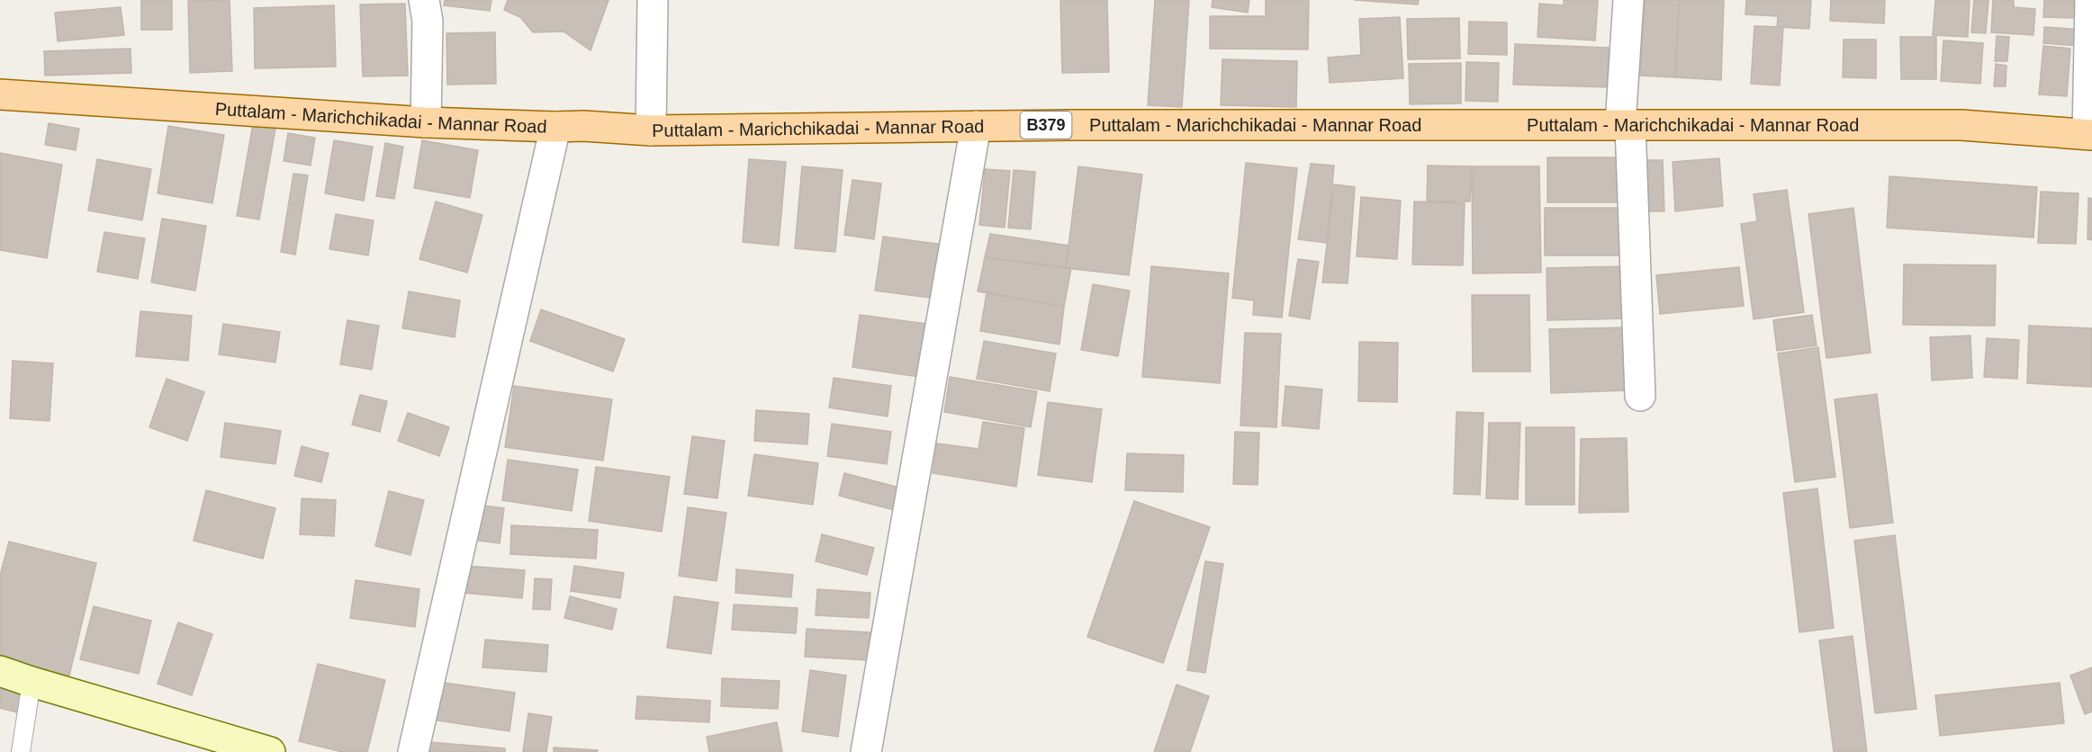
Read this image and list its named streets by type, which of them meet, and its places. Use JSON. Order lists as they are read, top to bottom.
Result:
{
  "streets": {
    "main road": ["Puttalam - Marichchikadai - Mannar Road", "B379"]
  }
}
